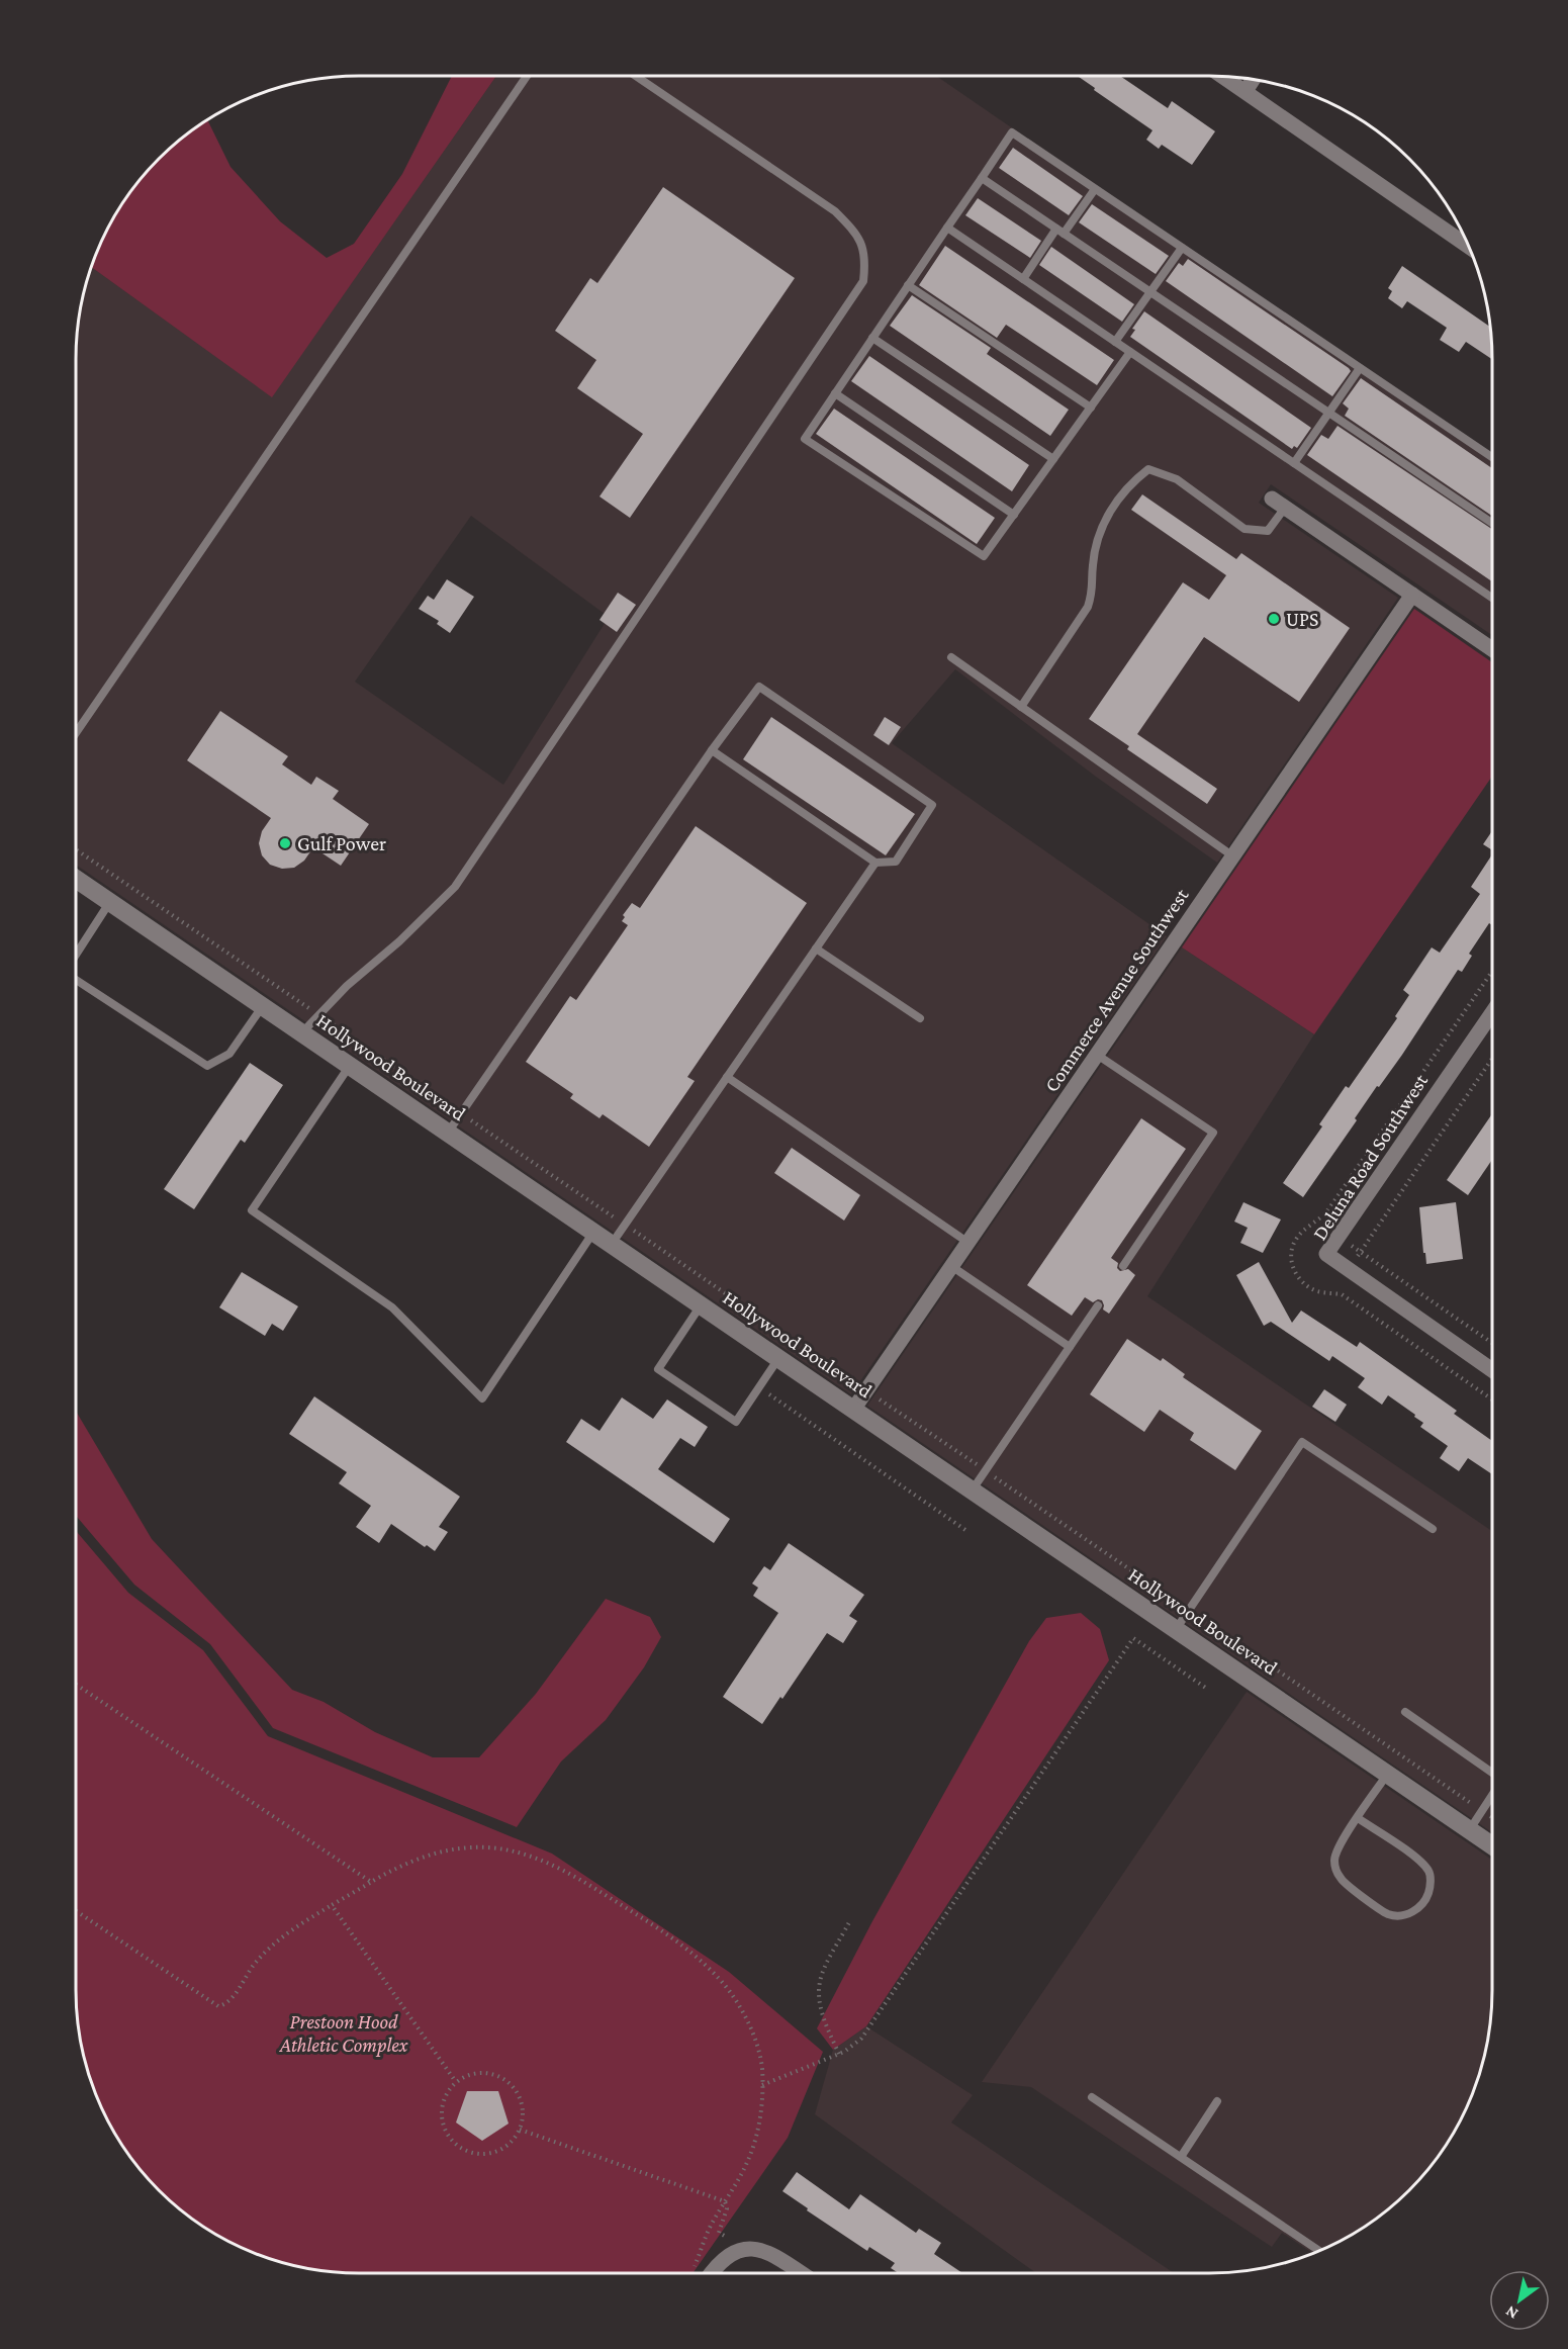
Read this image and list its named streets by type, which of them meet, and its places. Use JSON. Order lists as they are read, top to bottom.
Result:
{
  "streets": {
    "street": ["Commerce Avenue Southwest", "Hollywood Boulevard", "Deluna Road Southwest"]
  },
  "crossings": [
    ["Commerce Avenue Southwest", "Hollywood Boulevard"]
  ],
  "parks": ["Prestoon Hood Athletic Complex"],
  "places": ["UPS", "Gulf Power"],
  "north": "bottom left"
}
